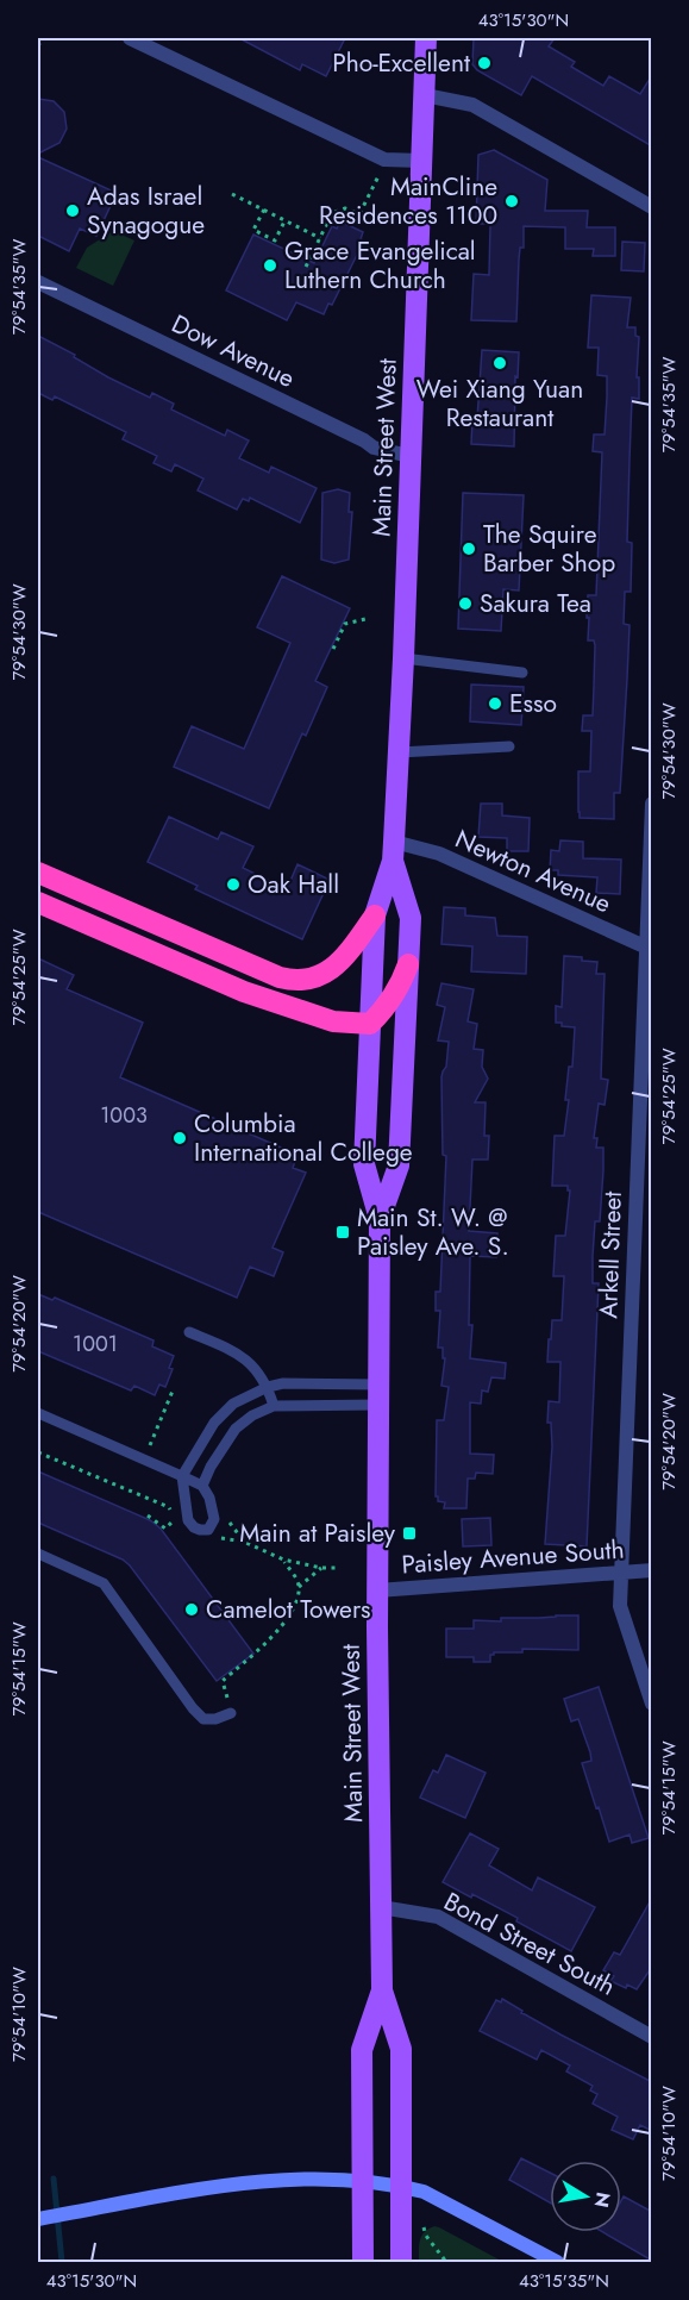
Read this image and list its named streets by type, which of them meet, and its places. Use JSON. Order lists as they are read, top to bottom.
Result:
{
  "streets": {
    "main road": ["Main Street West"],
    "street": [
      "Dow Avenue",
      "Newton Avenue",
      "Arkell Street",
      "Paisley Avenue South",
      "Bond Street South"
    ]
  },
  "crossings": [
    ["Dow Avenue", "Main Street West"],
    ["Main Street West", "Newton Avenue"],
    ["Main Street West", "Paisley Avenue South"],
    ["Main Street West", "Bond Street South"],
    ["Newton Avenue", "Arkell Street"],
    ["Arkell Street", "Paisley Avenue South"]
  ],
  "places": {
    "other": [
      "Pho-Excellent",
      "MainCline Residences 1100",
      "Adas Israel Synagogue",
      "Grace Evangelical Luthern Church",
      "Wei Xiang Yuan Restaurant",
      "The Squire Barber Shop",
      "Sakura Tea",
      "Esso",
      "Oak Hall",
      "Columbia International College",
      "Camelot Towers"
    ],
    "transit": ["Main St. W. @ Paisley Ave. S.", "Main at Paisley"]
  },
  "house_numbers": ["1003", "1001"],
  "north": "right",
  "coordinates": [
    "43°15'30\"N",
    "79°54'35\"W",
    "79°54'30\"W",
    "79°54'25\"W",
    "79°54'20\"W",
    "79°54'15\"W",
    "79°54'10\"W",
    "43°15'35\"N"
  ]
}
